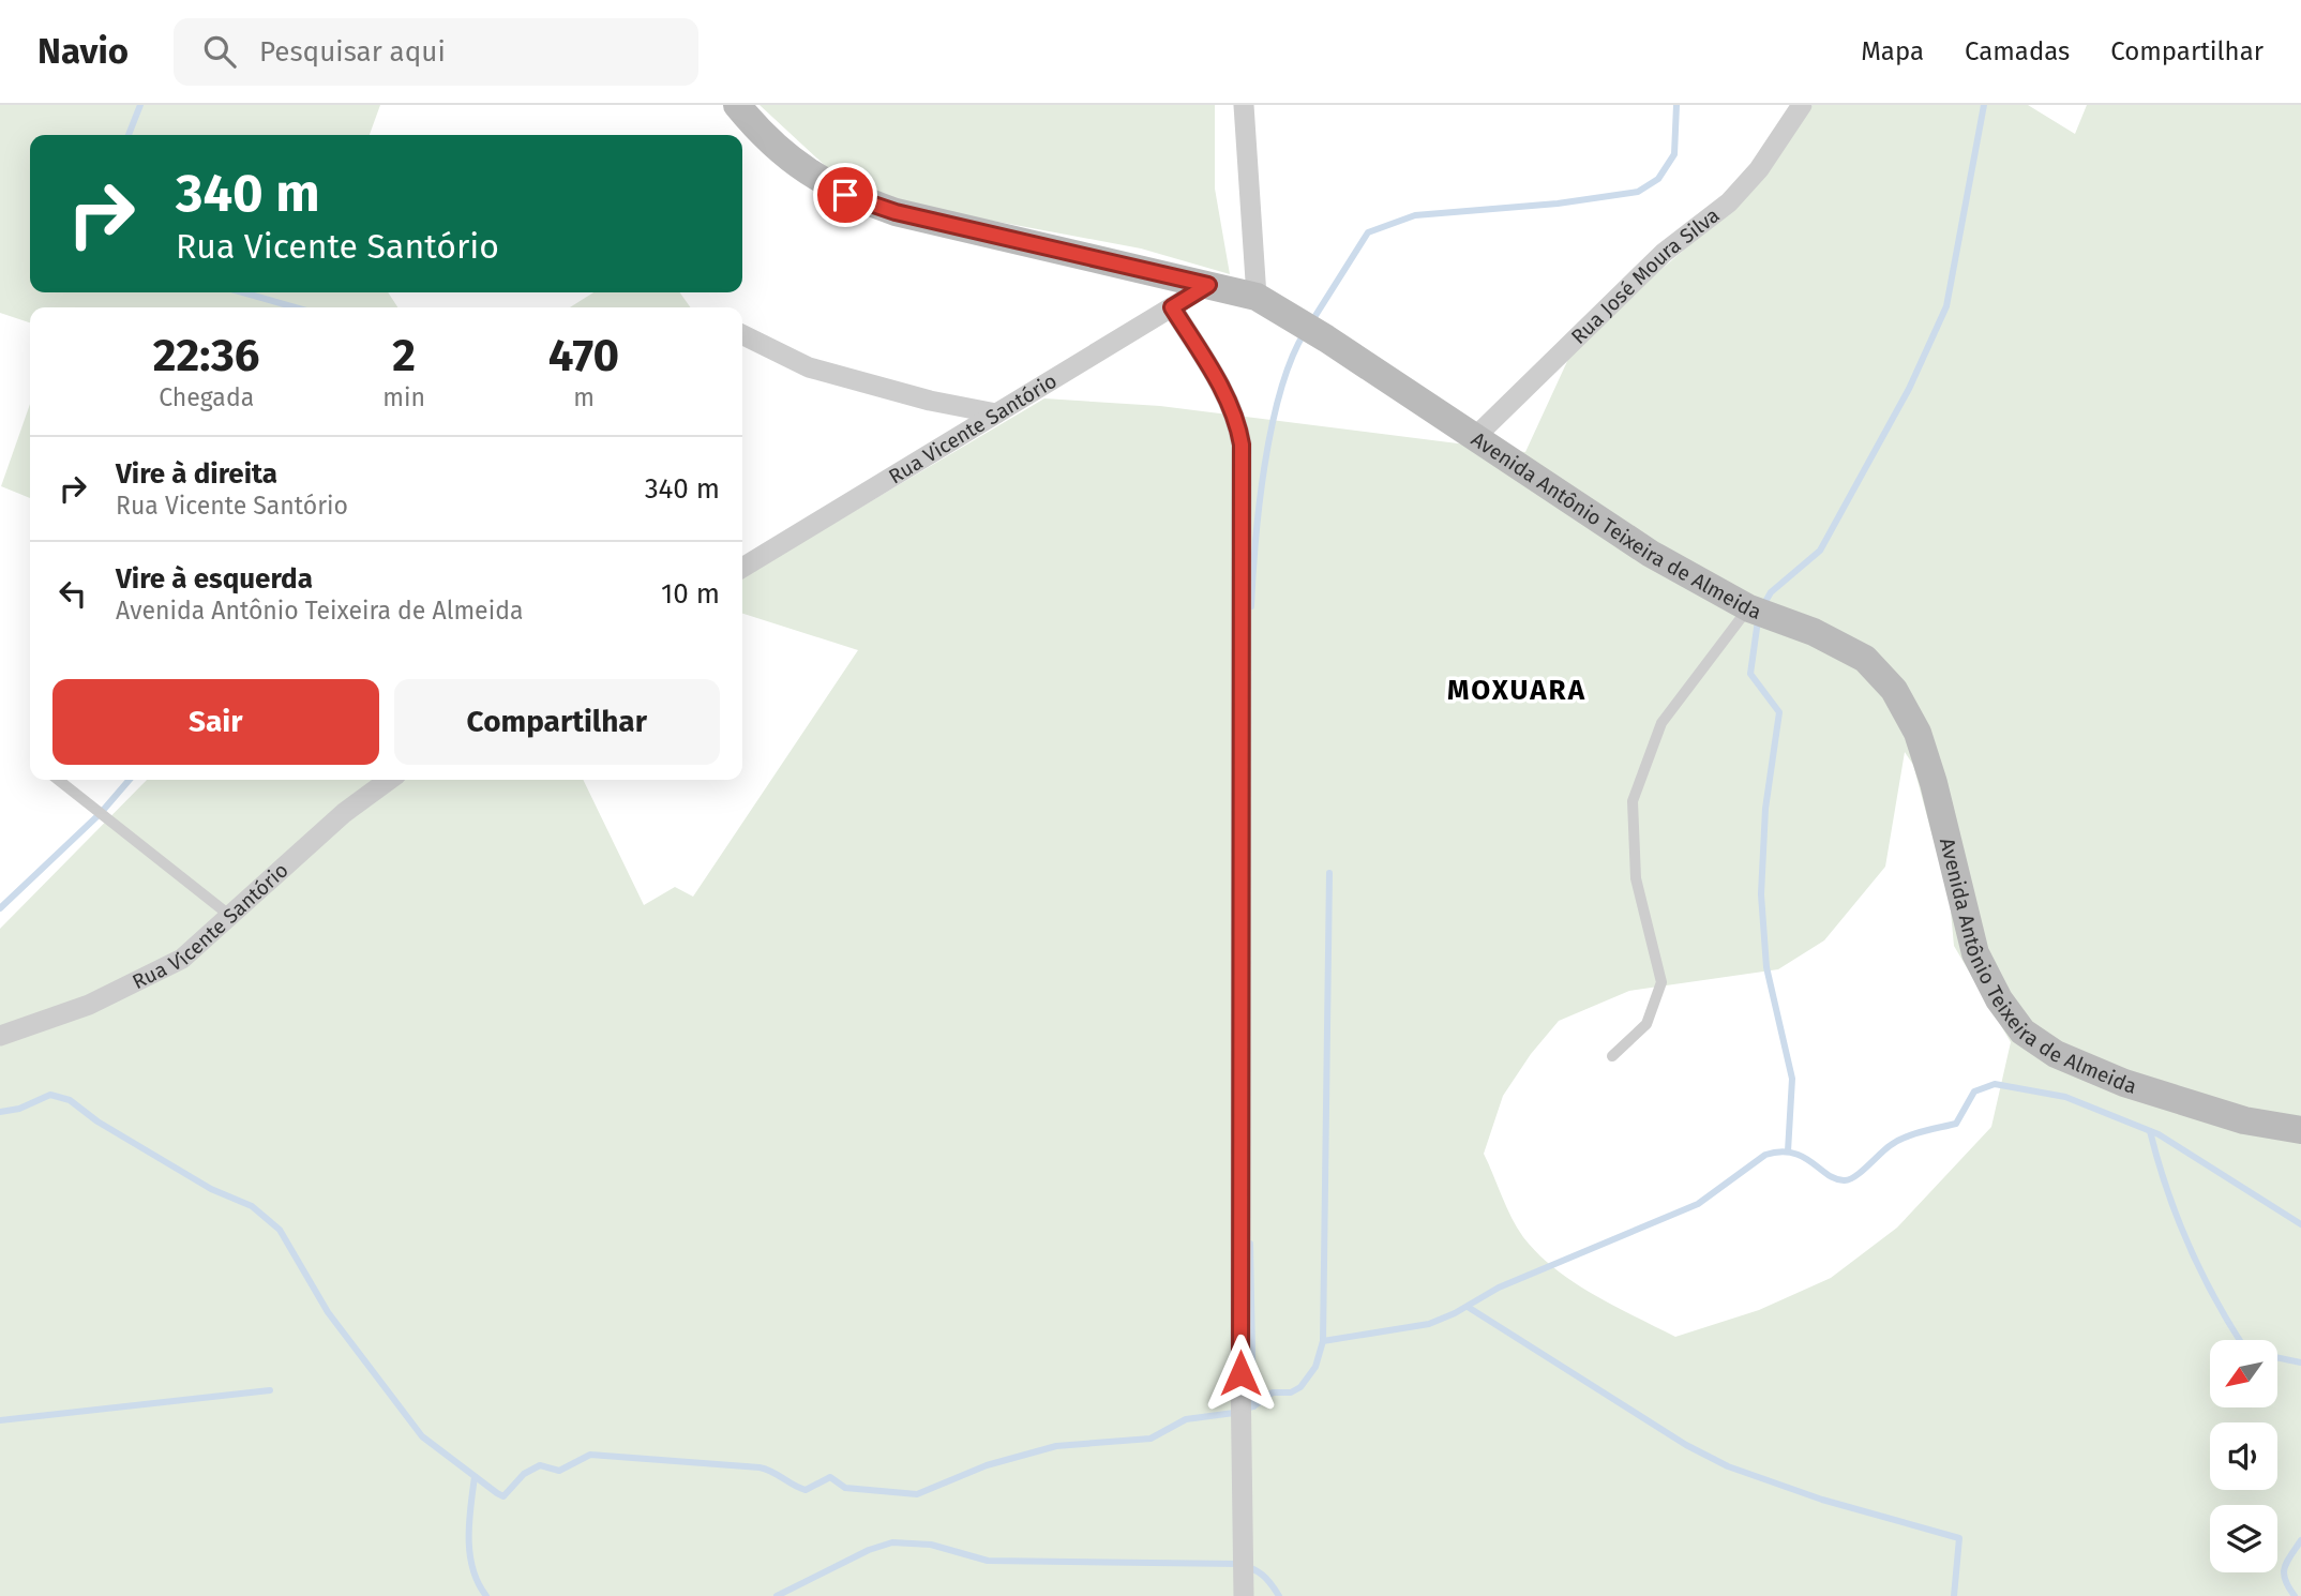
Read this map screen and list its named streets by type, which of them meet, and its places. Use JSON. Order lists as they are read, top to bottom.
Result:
{
  "streets": {
    "street": ["Rua José Moura Silva", "Rua Vicente Santório", "Avenida Antônio Teixeira de Almeida"]
  },
  "crossings": [
    ["Rua José Moura Silva", "Avenida Antônio Teixeira de Almeida"],
    ["Rua Vicente Santório", "Avenida Antônio Teixeira de Almeida"]
  ],
  "districts": ["MOXUARA"],
  "north": "bottom left",
  "page": {
    "header": "Navio",
    "search": "Pesquisar aqui",
    "nav": ["Mapa", "Camadas", "Compartilhar"],
    "turn": ["340 m", "Rua Vicente Santório"],
    "eta": [
      "22:36",
      "Chegada",
      "2",
      "min",
      "470",
      "m"
    ],
    "list": [
      {
        "name": "Vire à direita",
        "note": "Rua Vicente Santório",
        "value": "340 m"
      },
      {
        "name": "Vire à esquerda",
        "note": "Avenida Antônio Teixeira de Almeida",
        "value": "10 m"
      }
    ],
    "buttons": ["Sair", "Compartilhar"]
  }
}
